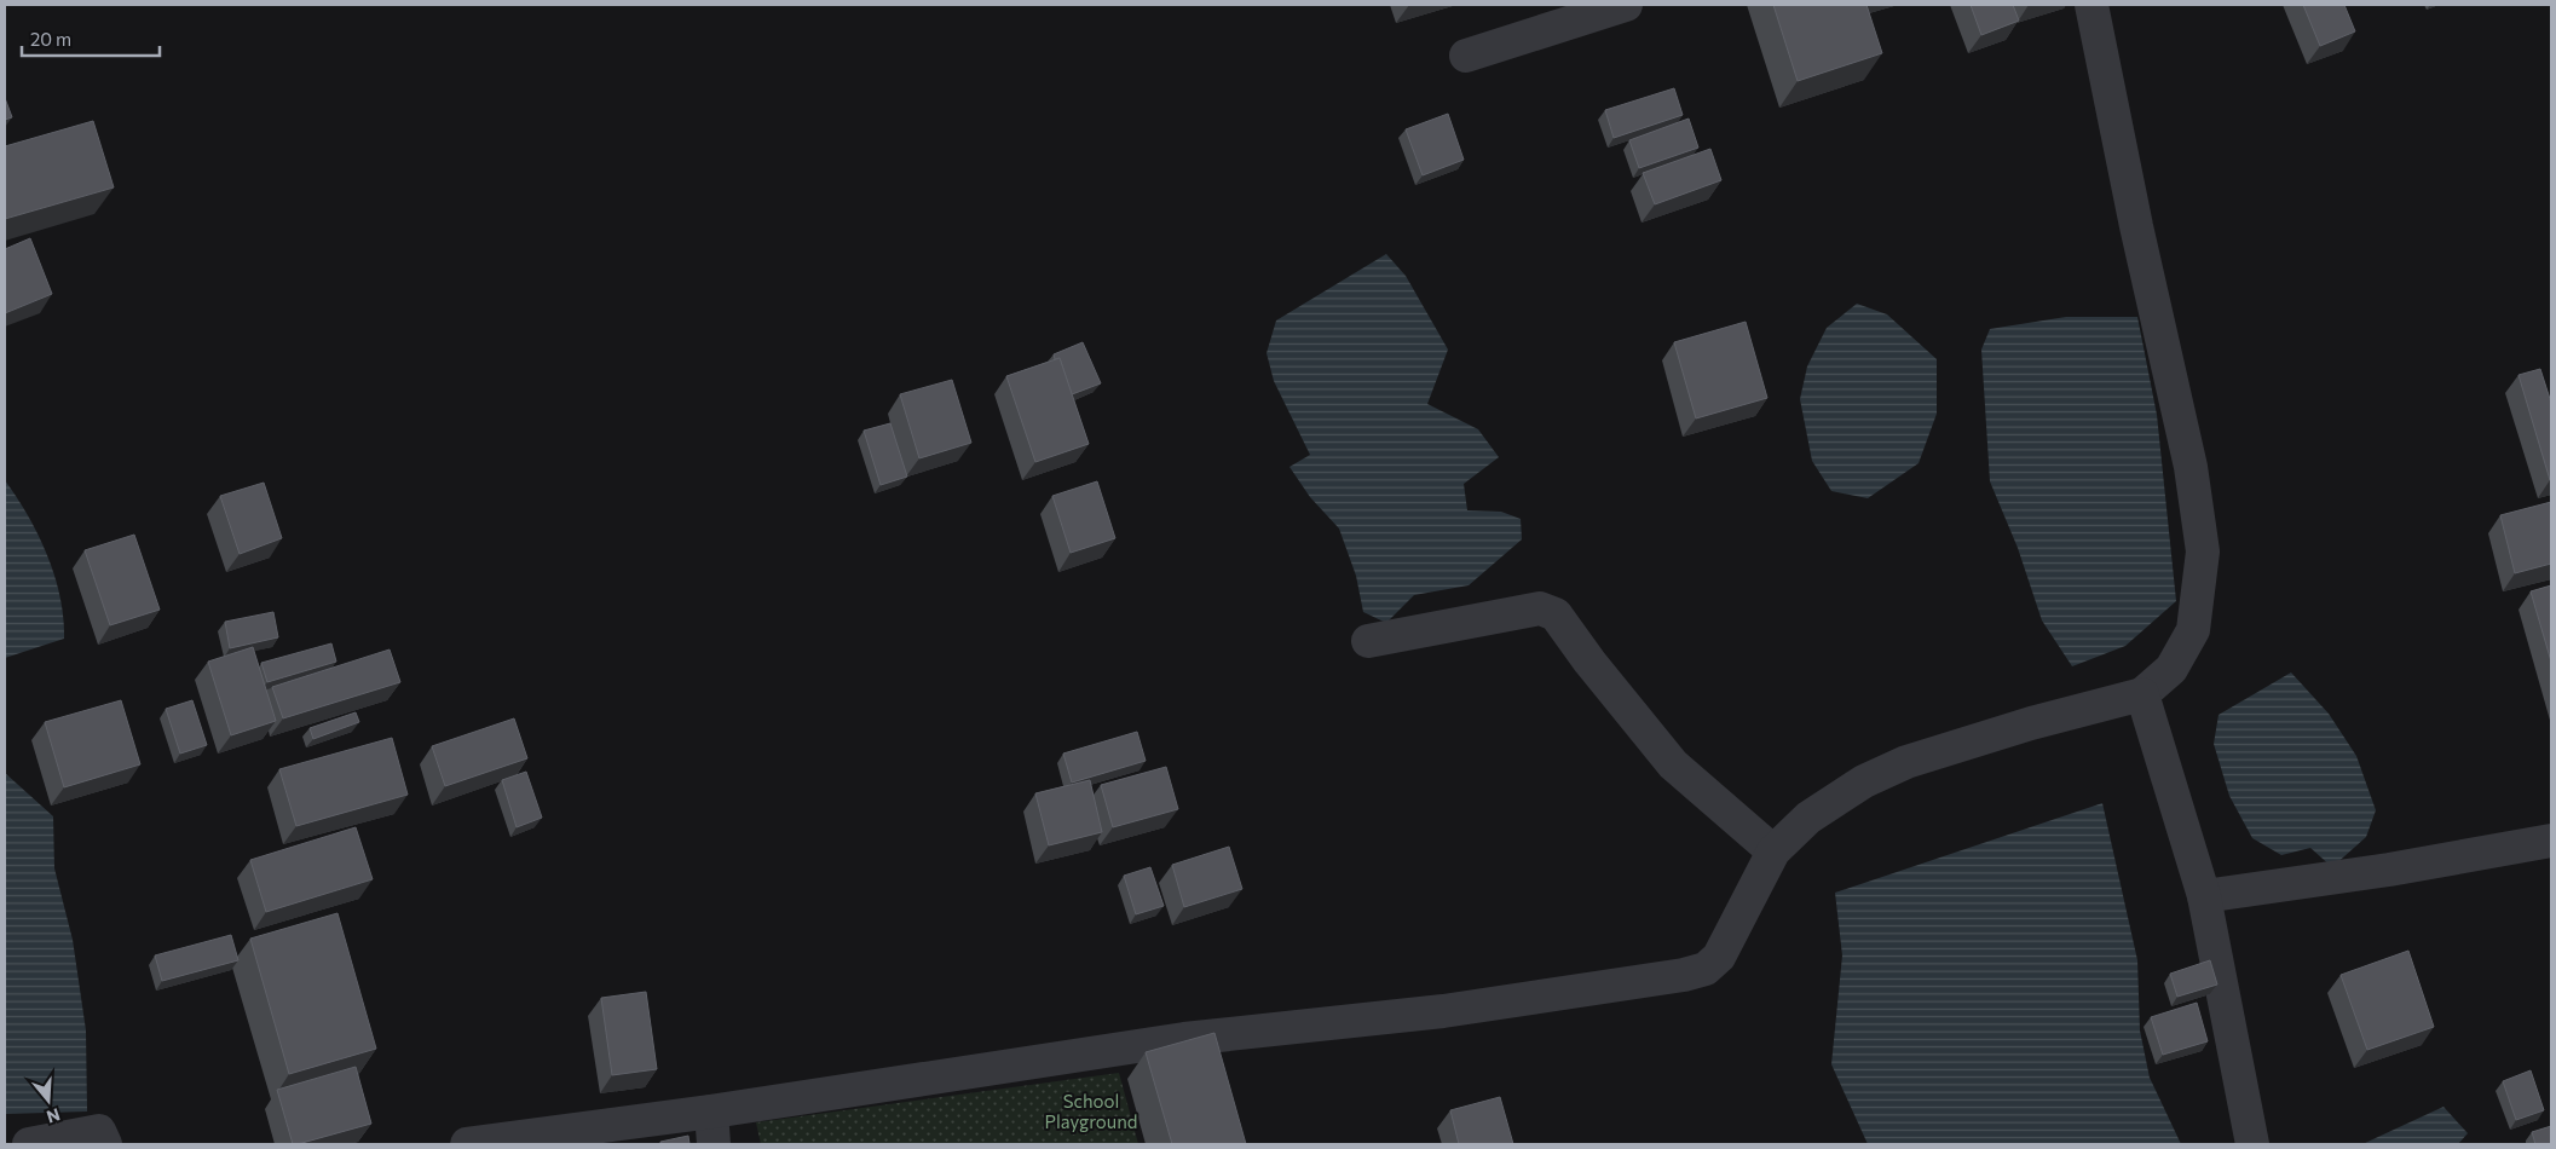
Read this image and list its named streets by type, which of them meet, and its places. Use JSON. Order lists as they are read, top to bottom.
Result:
{
  "parks": ["School Playground"],
  "scale_bar": "20 m",
  "north": "bottom"
}
